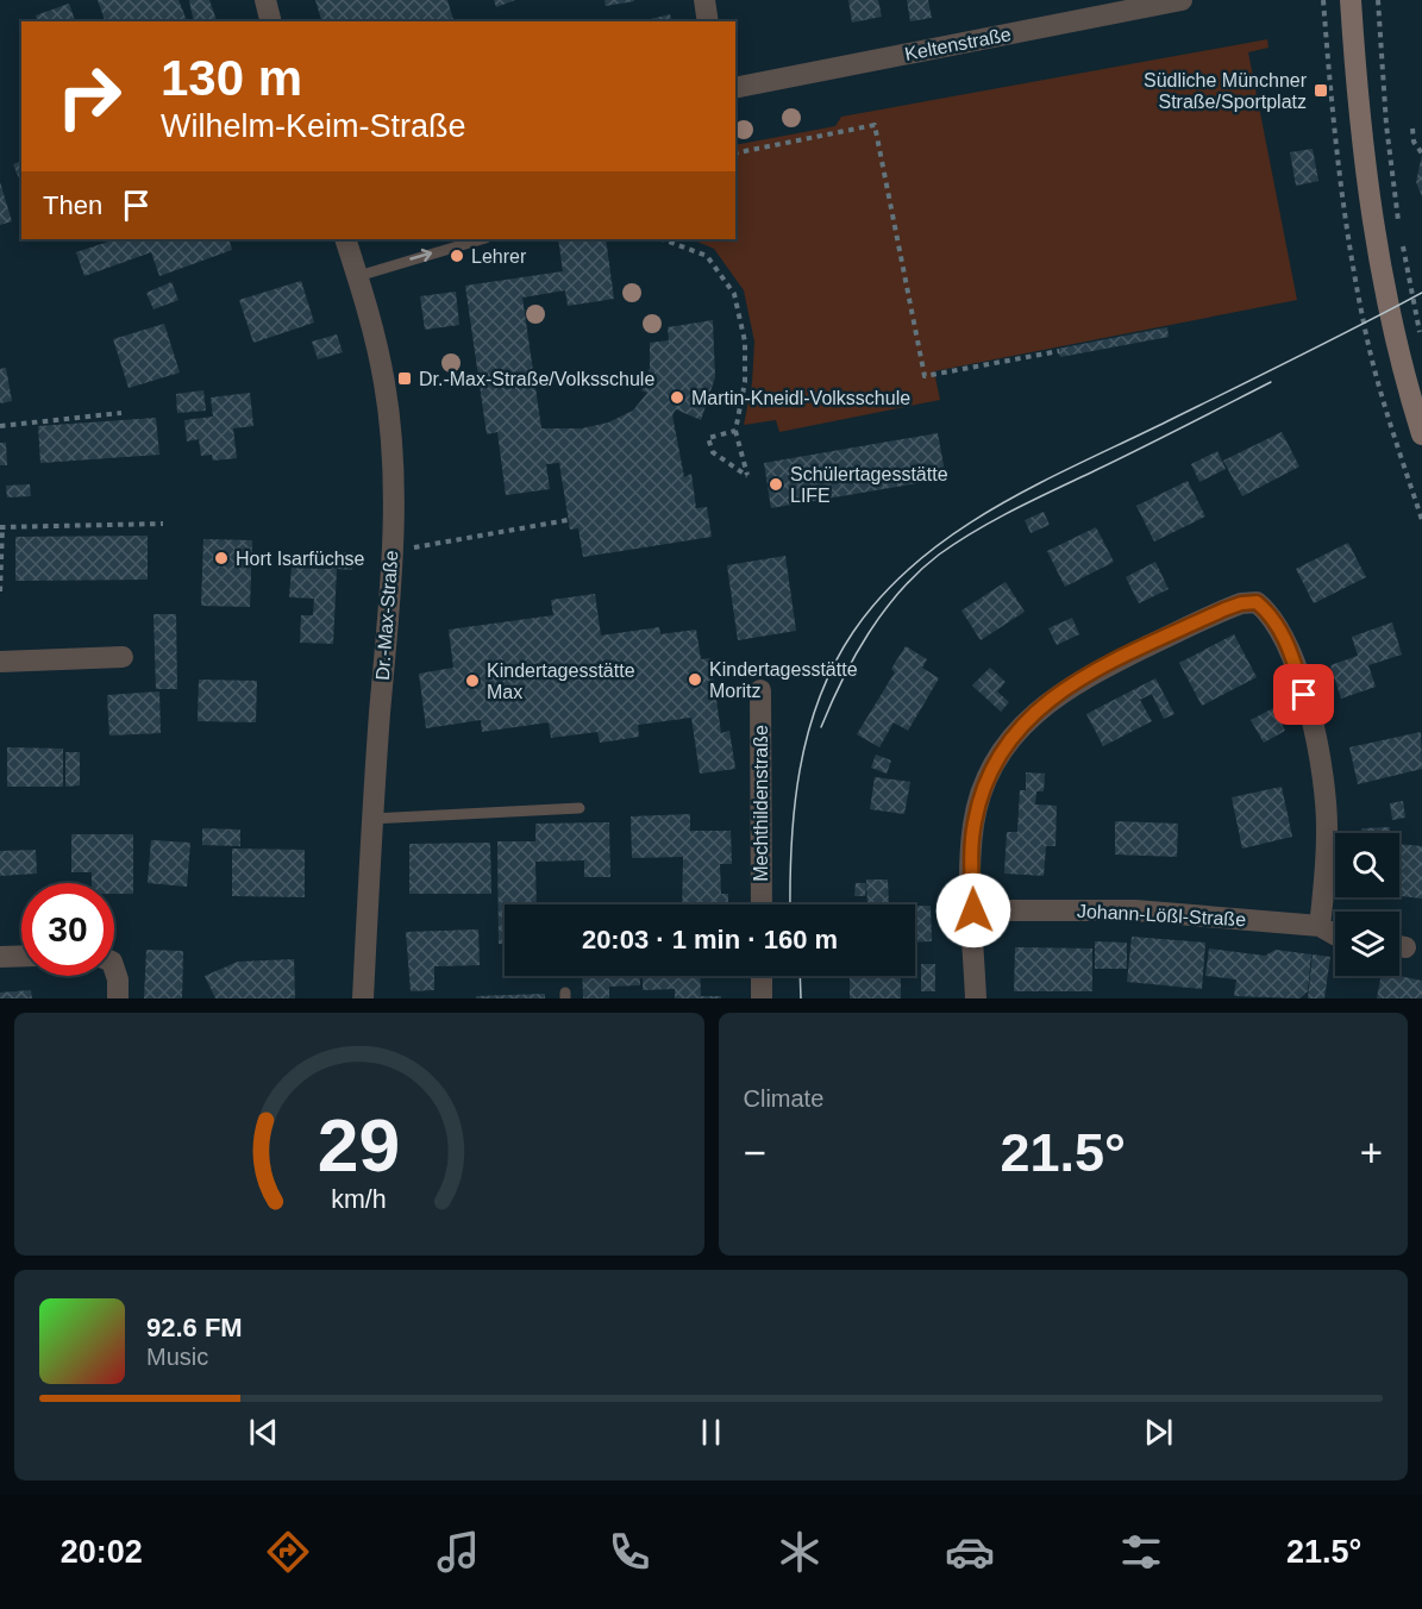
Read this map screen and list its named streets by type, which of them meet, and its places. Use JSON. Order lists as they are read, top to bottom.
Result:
{
  "streets": {
    "street": [
      "Keltenstraße",
      "Dr.-Max-Straße",
      "Mechthildenstraße",
      "Johann-Lößl-Straße"
    ]
  },
  "places": {
    "transit": ["Südliche Münchner Straße/Sportplatz", "Dr.-Max-Straße/Volksschule"],
    "other": [
      "Lehrer",
      "Martin-Kneidl-Volksschule",
      "Schülertagesstätte LIFE",
      "Hort Isarfüchse",
      "Kindertagesstätte Moritz",
      "Kindertagesstätte Max"
    ]
  },
  "page": {
    "turn": ["130 m", "Wilhelm-Keim-Straße"],
    "then": "Then",
    "limit": "30",
    "trip": "20:03 · 1 min · 160 m",
    "tile": "Climate",
    "heat": ["−", "21.5°", "+"],
    "song": ["92.6 FM", "Music"],
    "tabs": ["20:02", "21.5°"],
    "gauge": ["29", "km/h"]
  }
}
